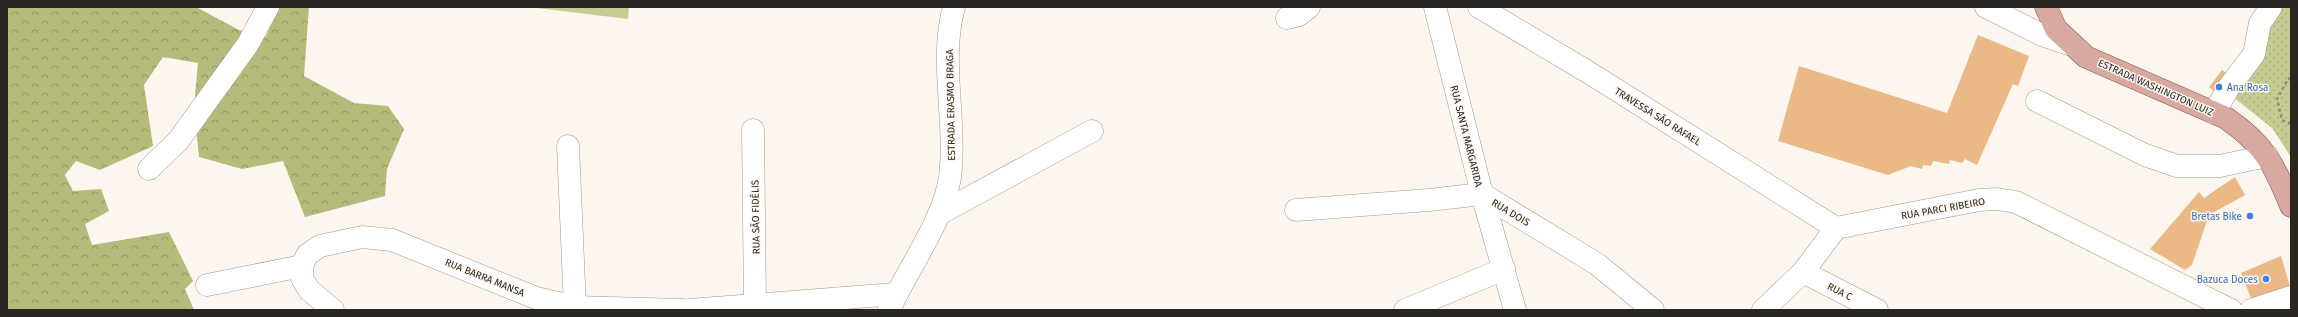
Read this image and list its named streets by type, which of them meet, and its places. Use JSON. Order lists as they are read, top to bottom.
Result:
{
  "streets": {
    "main road": ["ESTRADA WASHINGTON LUIZ"],
    "street": [
      "ESTRADA ERASMO BRAGA",
      "TRAVESSA SÃO RAFAEL",
      "RUA SANTA MARGARIDA",
      "RUA PARCI RIBEIRO",
      "RUA DOIS",
      "RUA SÃO FIDÉLIS",
      "RUA BARRA MANSA",
      "RUA C"
    ]
  },
  "crossings": [
    ["TRAVESSA SÃO RAFAEL", "RUA PARCI RIBEIRO"],
    ["RUA SANTA MARGARIDA", "RUA DOIS"]
  ],
  "places": ["Ana Rosa", "Bretas Bike", "Bazuca Doces"]
}
